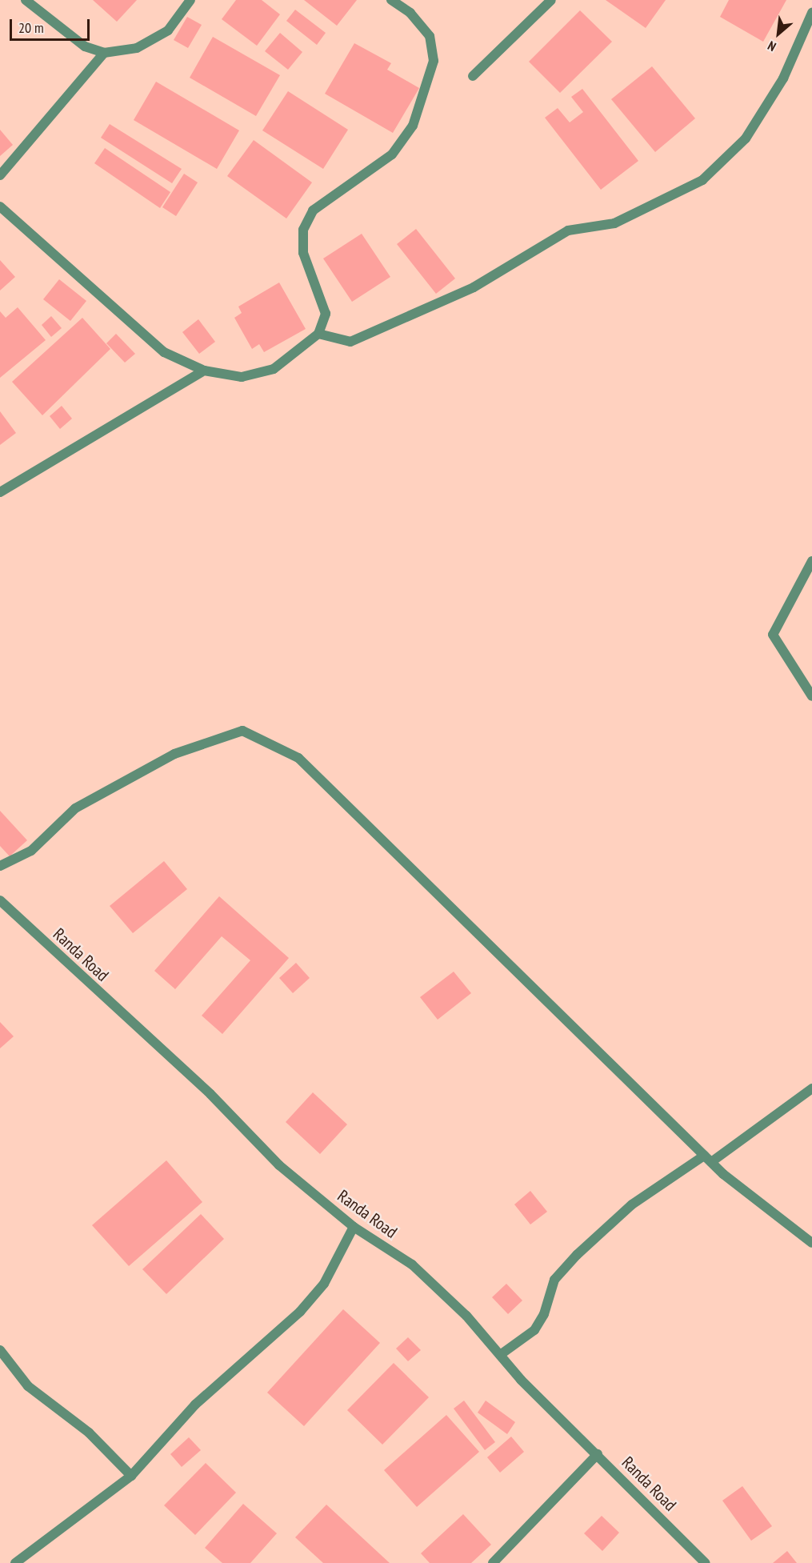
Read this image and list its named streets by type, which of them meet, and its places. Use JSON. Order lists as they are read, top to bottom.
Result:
{
  "streets": {
    "street": ["Randa Road"]
  },
  "scale_bar": "20 m",
  "north": "bottom left"
}
